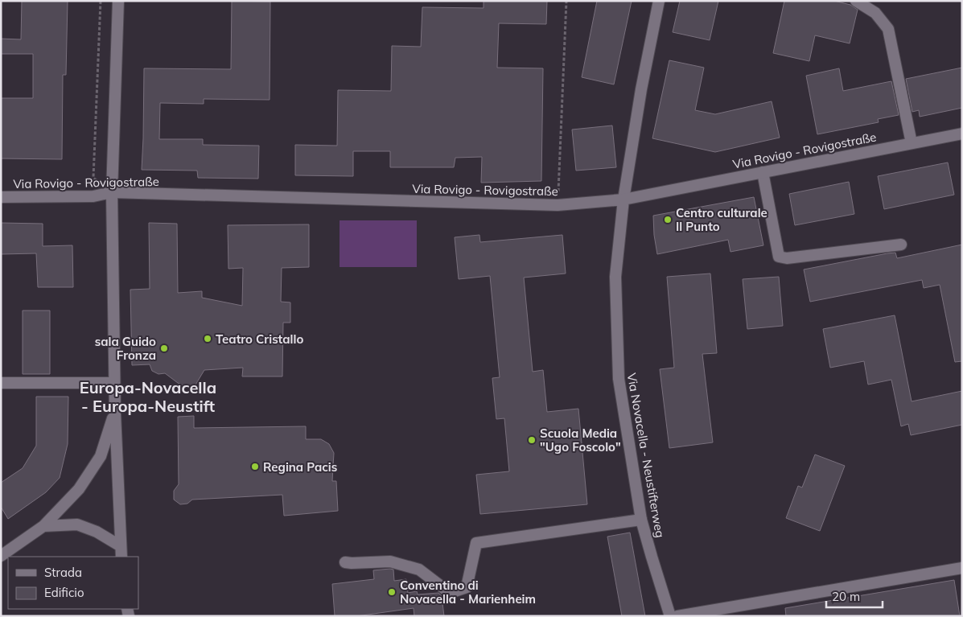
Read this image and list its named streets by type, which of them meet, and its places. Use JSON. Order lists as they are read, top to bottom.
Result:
{
  "streets": {
    "street": ["Via Rovigo - Rovigostraße", "Via Novacella - Neustifterweg"]
  },
  "crossings": [
    ["Via Rovigo - Rovigostraße", "Via Novacella - Neustifterweg"]
  ],
  "districts": ["Europa-Novacella - Europa-Neustift"],
  "places": [
    "Centro culturale Il Punto",
    "Teatro Cristallo",
    "sala Guido Fronza",
    "Scuola Media \"Ugo Foscolo\"",
    "Regina Pacis",
    "Conventino di Novacella - Marienheim"
  ],
  "legend": ["Strada", "Edificio"],
  "scale_bar": "20 m"
}
